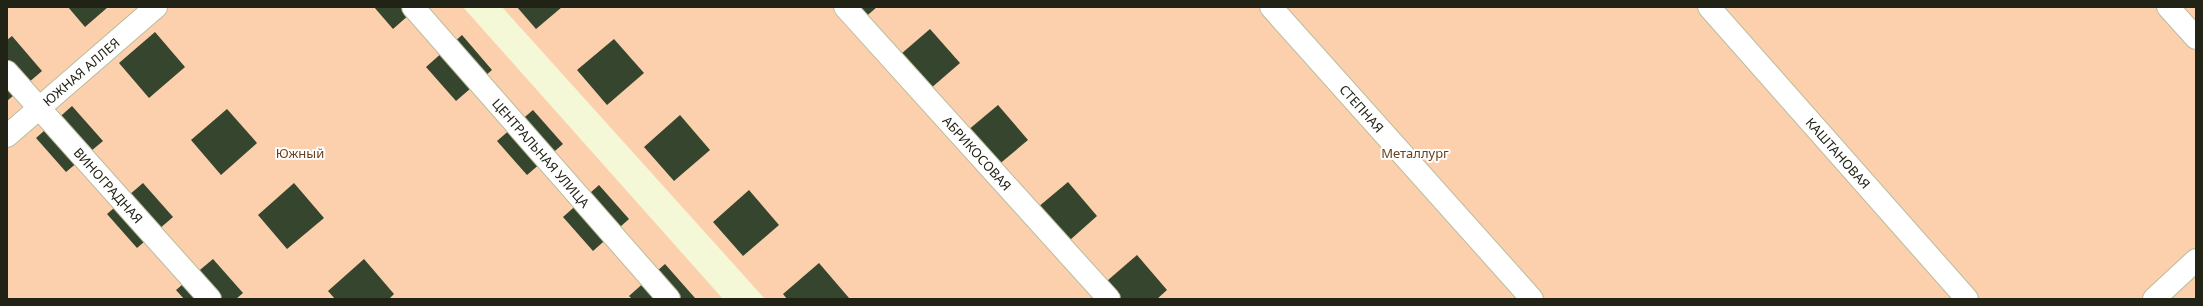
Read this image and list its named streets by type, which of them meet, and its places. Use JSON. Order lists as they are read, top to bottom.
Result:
{
  "streets": {
    "street": [
      "ЮЖНАЯ АЛЛЕЯ",
      "СТЕПНАЯ",
      "ЦЕНТРАЛЬНАЯ УЛИЦА",
      "АБРИКОСОВАЯ",
      "КАШТАНОВАЯ",
      "ВИНОГРАДНАЯ"
    ]
  },
  "crossings": [
    ["ЮЖНАЯ АЛЛЕЯ", "ВИНОГРАДНАЯ"]
  ],
  "parks": ["Южный", "Металлург"]
}
